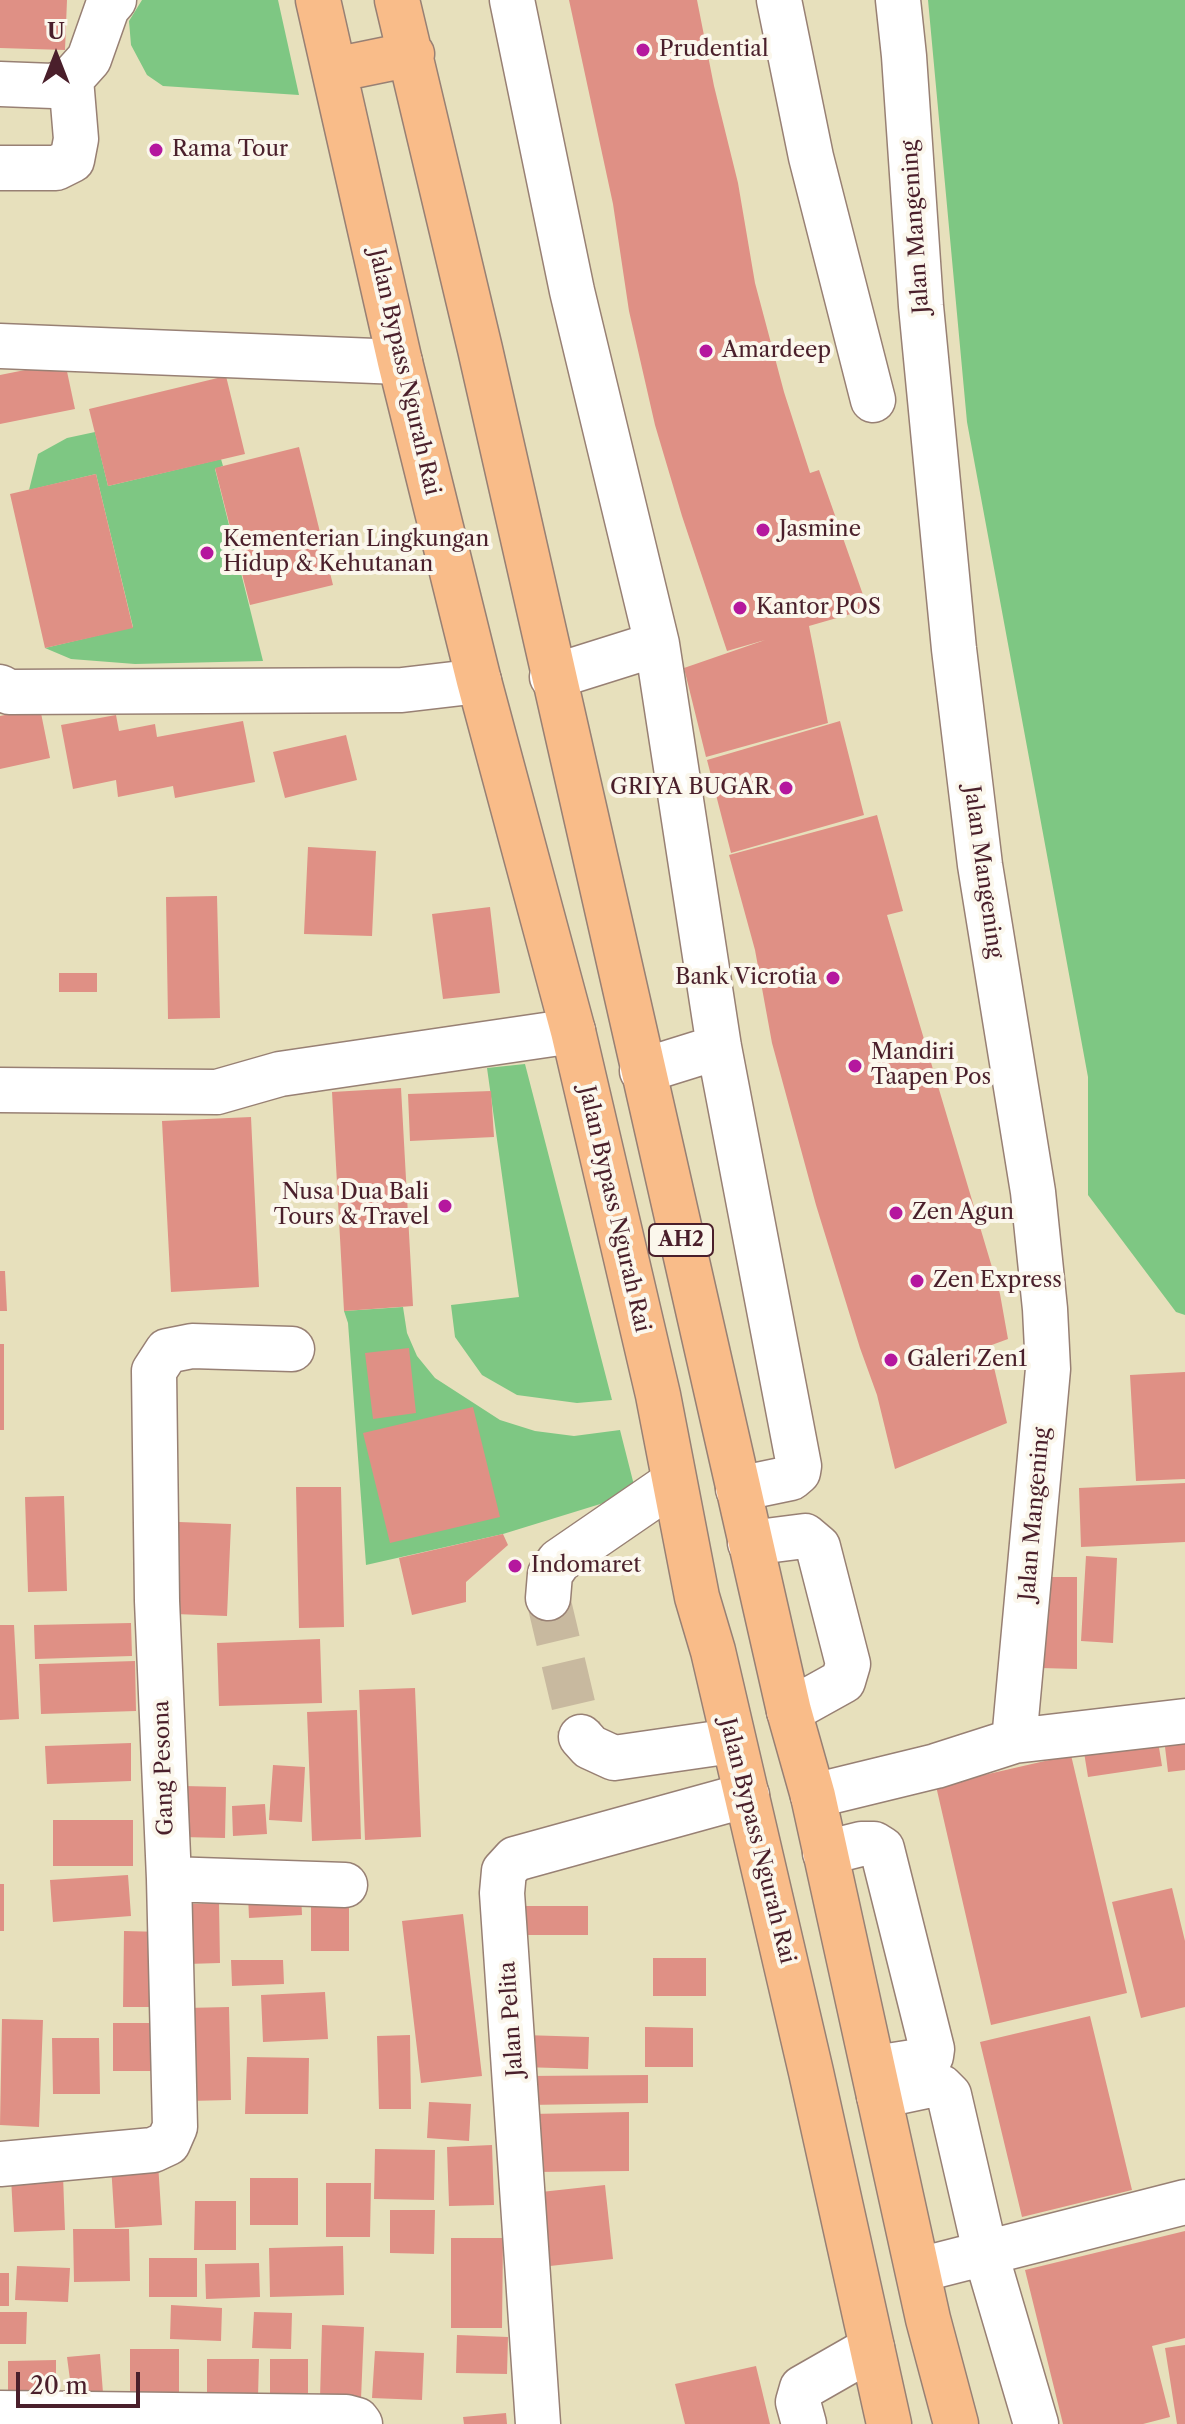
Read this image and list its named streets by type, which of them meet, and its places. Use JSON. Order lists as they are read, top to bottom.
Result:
{
  "streets": {
    "highway": ["Jalan Bypass Ngurah Rai", "AH2"],
    "street": ["Jalan Mangening", "Gang Pesona", "Jalan Pelita"]
  },
  "crossings": [
    ["Jalan Bypass Ngurah Rai", "Jalan Pelita"]
  ],
  "places": [
    "Prudential",
    "Rama Tour",
    "Amardeep",
    "Jasmine",
    "Kementerian Lingkungan Hidup & Kehutanan",
    "Kantor POS",
    "GRIYA BUGAR",
    "Bank Vicrotia",
    "Mandiri Taapen Pos",
    "Nusa Dua Bali Tours & Travel",
    "Zen Agun",
    "Zen Express",
    "Galeri Zen1",
    "Indomaret"
  ],
  "scale_bar": "20 m",
  "north": "top"
}
